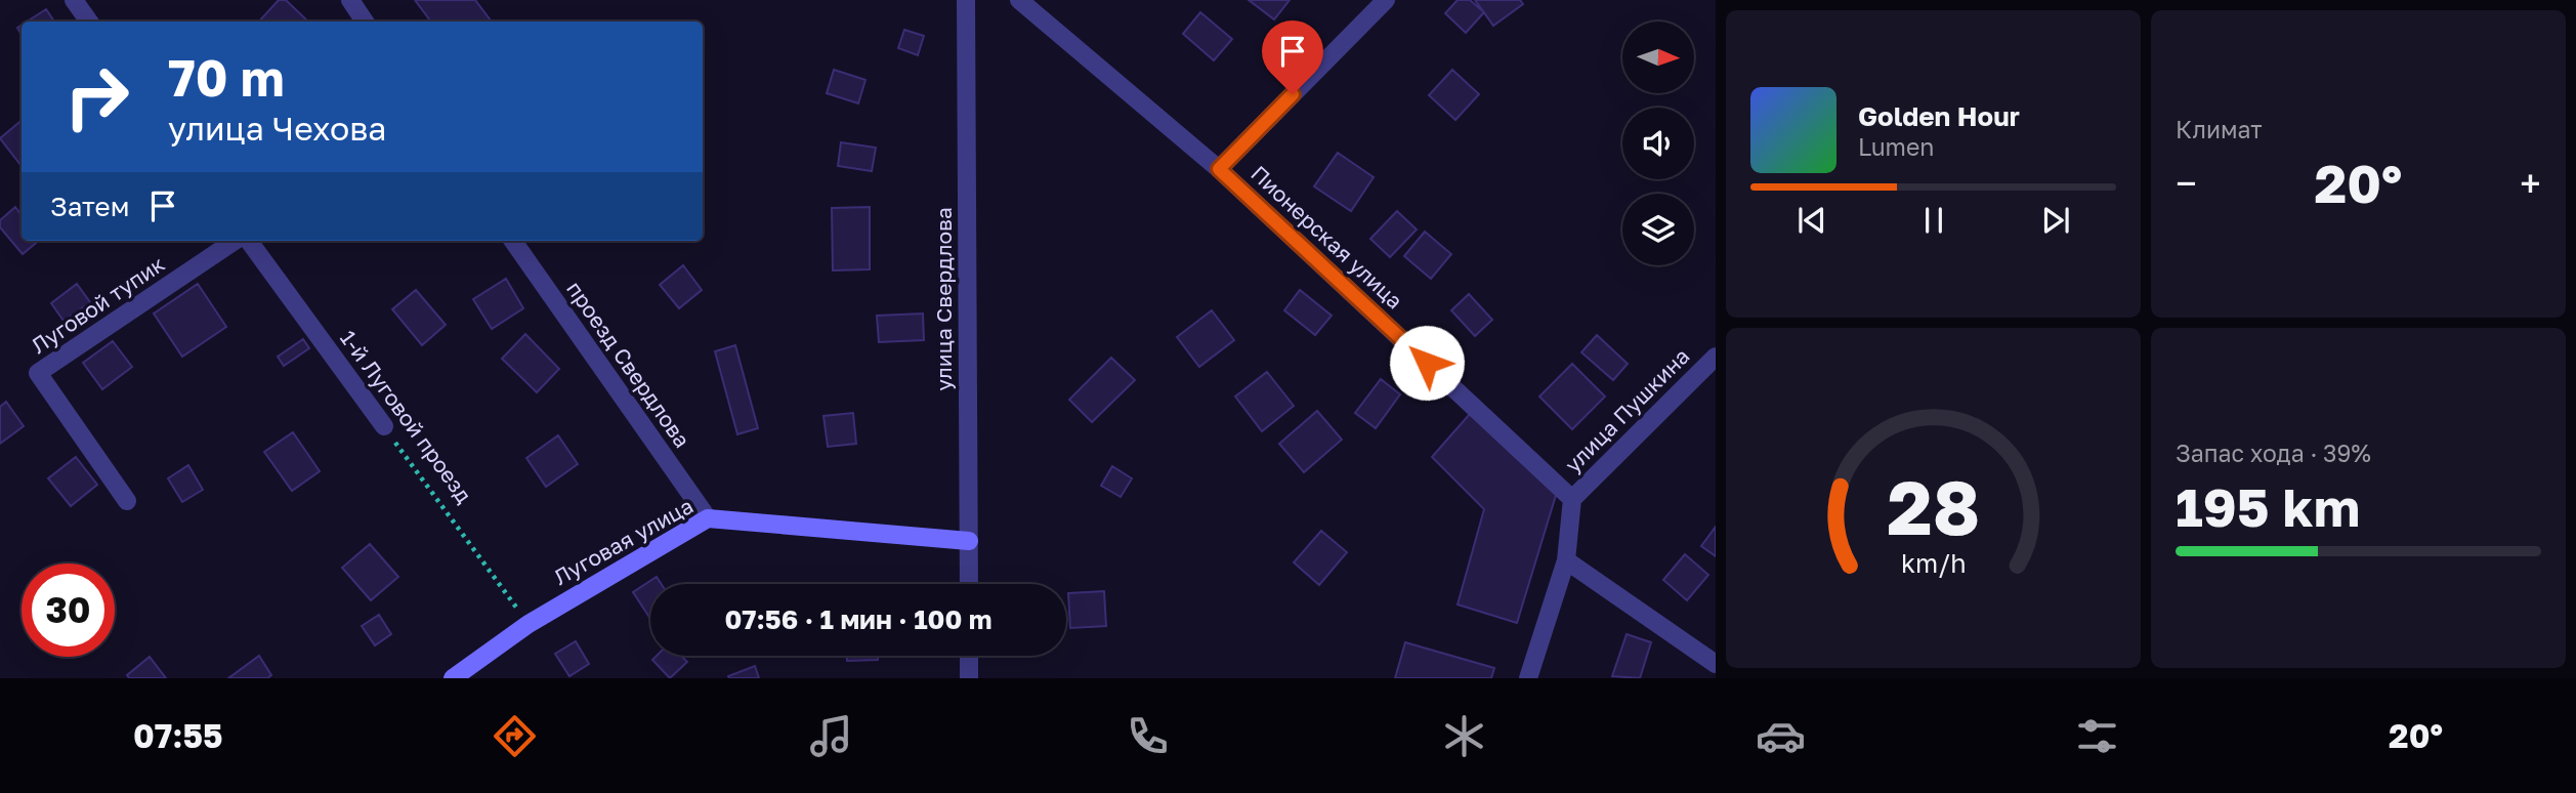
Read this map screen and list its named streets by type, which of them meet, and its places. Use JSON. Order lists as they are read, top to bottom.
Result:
{
  "streets": {
    "street": [
      "Пионерская улица",
      "улица Свердлова",
      "Луговой тупик",
      "проезд Свердлова",
      "улица Пушкина",
      "1-й Луговой проезд",
      "Луговая улица"
    ]
  },
  "crossings": [
    ["Пионерская улица", "улица Пушкина"],
    ["улица Свердлова", "Луговая улица"],
    ["проезд Свердлова", "Луговая улица"],
    ["1-й Луговой проезд", "Луговая улица"]
  ],
  "north": "right",
  "page": {
    "tile": [
      "Климат",
      ["Запас хода · 39%", "195 km"]
    ],
    "turn": ["70 m", "улица Чехова"],
    "song": ["Golden Hour", "Lumen"],
    "heat": ["−", "20°", "+"],
    "then": "Затем",
    "limit": "30",
    "trip": "07:56 · 1 мин · 100 m",
    "tabs": ["07:55", "20°"],
    "gauge": ["28", "km/h"]
  }
}
